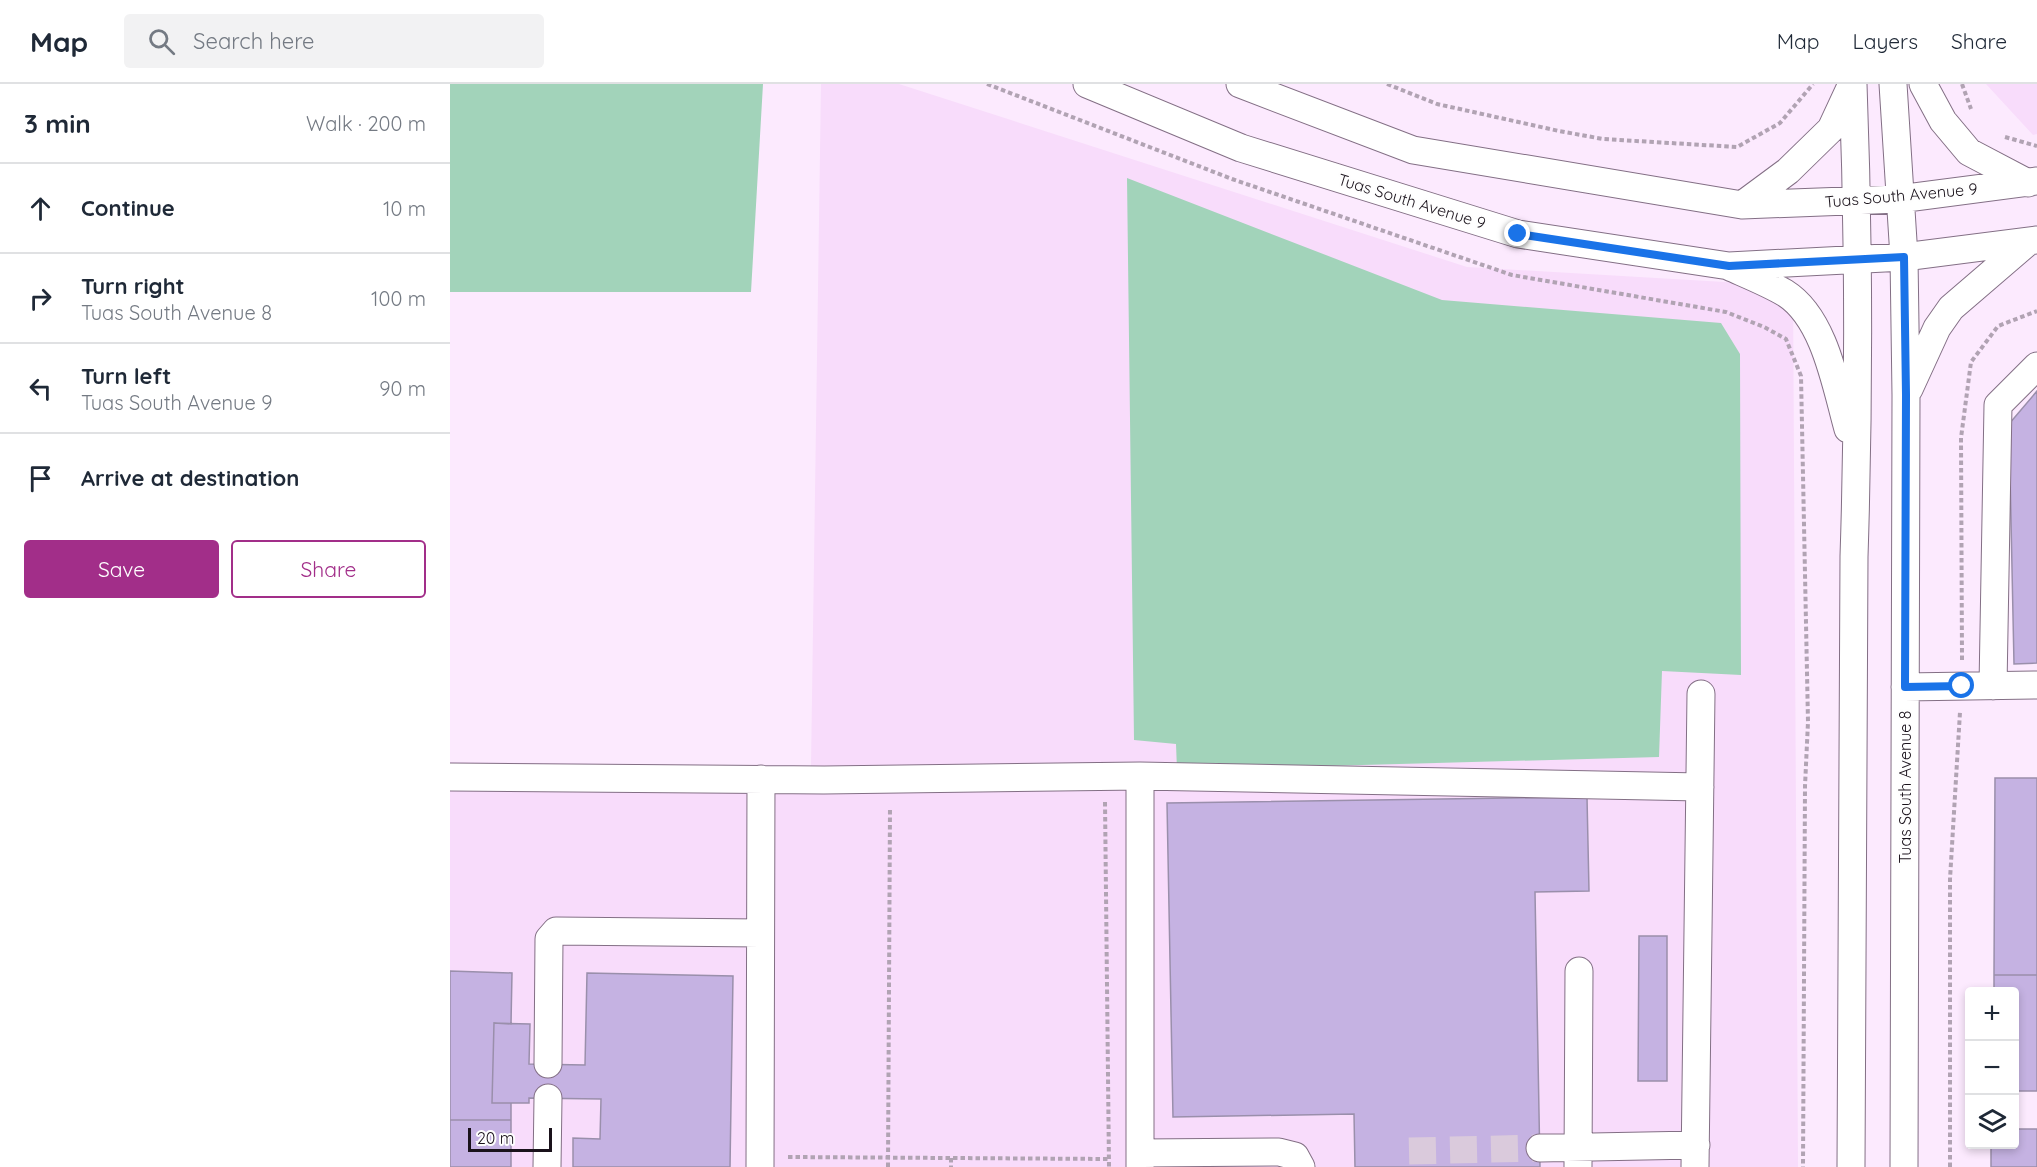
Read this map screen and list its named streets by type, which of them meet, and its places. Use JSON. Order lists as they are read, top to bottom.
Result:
{
  "streets": {
    "street": ["Tuas South Avenue 9", "Tuas South Avenue 8"]
  },
  "crossings": [
    ["Tuas South Avenue 9", "Tuas South Avenue 8"]
  ],
  "scale_bar": "20 m",
  "page": {
    "header": "Map",
    "search": "Search here",
    "nav": ["Map", "Layers", "Share"],
    "heading": ["3 min", "Walk · 200 m"],
    "list": [
      ["Continue", "10 m"],
      ["Turn right", "Tuas South Avenue 8", "100 m"],
      ["Turn left", "Tuas South Avenue 9", "90 m"],
      "Arrive at destination"
    ],
    "buttons": ["Save", "Share"],
    "map_buttons": ["+", "−"],
    "scale": "20 m"
  }
}
